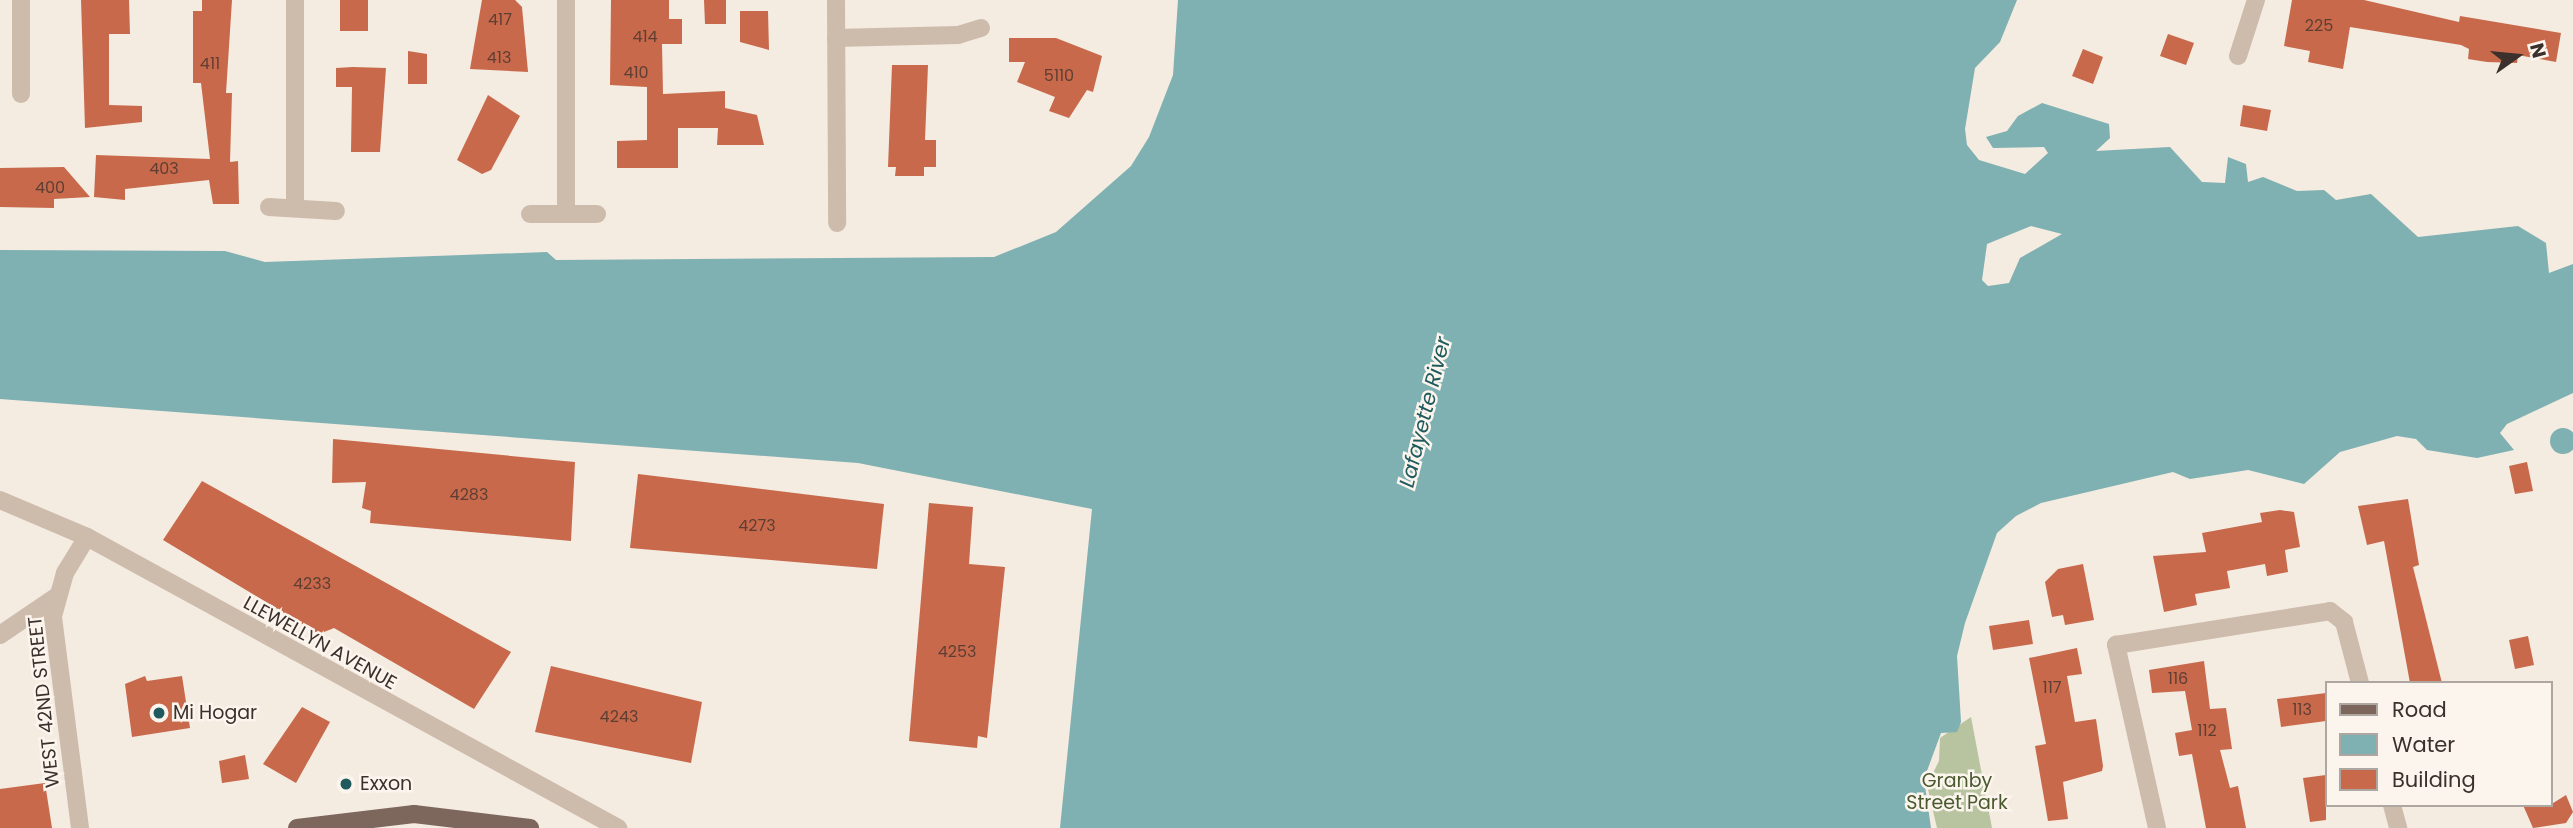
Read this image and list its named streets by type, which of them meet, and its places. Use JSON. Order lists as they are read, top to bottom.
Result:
{
  "streets": {
    "street": ["LLEWELLYN AVENUE", "WEST 42ND STREET"]
  },
  "crossings": [
    ["LLEWELLYN AVENUE", "WEST 42ND STREET"]
  ],
  "water": ["Lafayette River"],
  "parks": ["Granby Street Park"],
  "places": ["Mi Hogar", "Exxon"],
  "house_numbers": [
    "417",
    "225",
    "414",
    "413",
    "411",
    "410",
    "5110",
    "403",
    "400",
    "4283",
    "4273",
    "4233",
    "4253",
    "116",
    "117",
    "113",
    "4243",
    "112"
  ],
  "legend": ["Road", "Water", "Building"],
  "north": "right"
}
